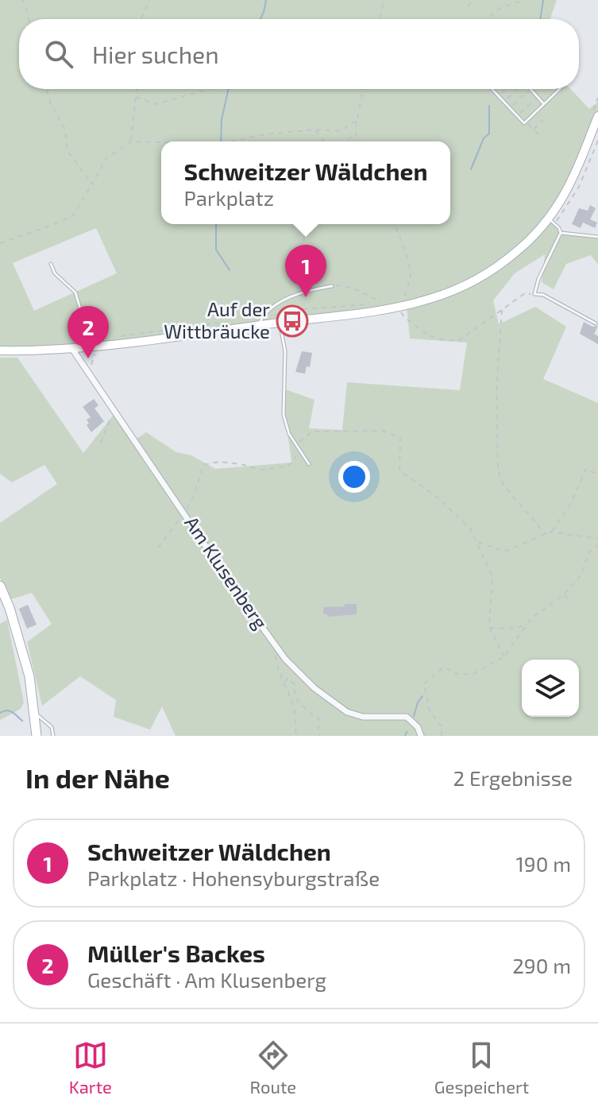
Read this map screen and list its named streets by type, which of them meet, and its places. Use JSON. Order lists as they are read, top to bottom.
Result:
{
  "streets": {
    "street": ["Am Klusenberg"]
  },
  "places": {
    "bus stop": ["Auf der Wittbräucke"]
  },
  "page": {
    "search": "Hier suchen",
    "popup": ["Schweitzer Wäldchen", "Parkplatz"],
    "pins": ["1", "2"],
    "heading": ["In der Nähe", "2 Ergebnisse"],
    "list": [
      {
        "mark": "1",
        "name": "Schweitzer Wäldchen",
        "note": "Parkplatz · Hohensyburgstraße",
        "value": "190 m"
      },
      {
        "mark": "2",
        "name": "Müller's Backes",
        "note": "Geschäft · Am Klusenberg",
        "value": "290 m"
      }
    ],
    "nav": ["Karte", "Route", "Gespeichert"]
  }
}
